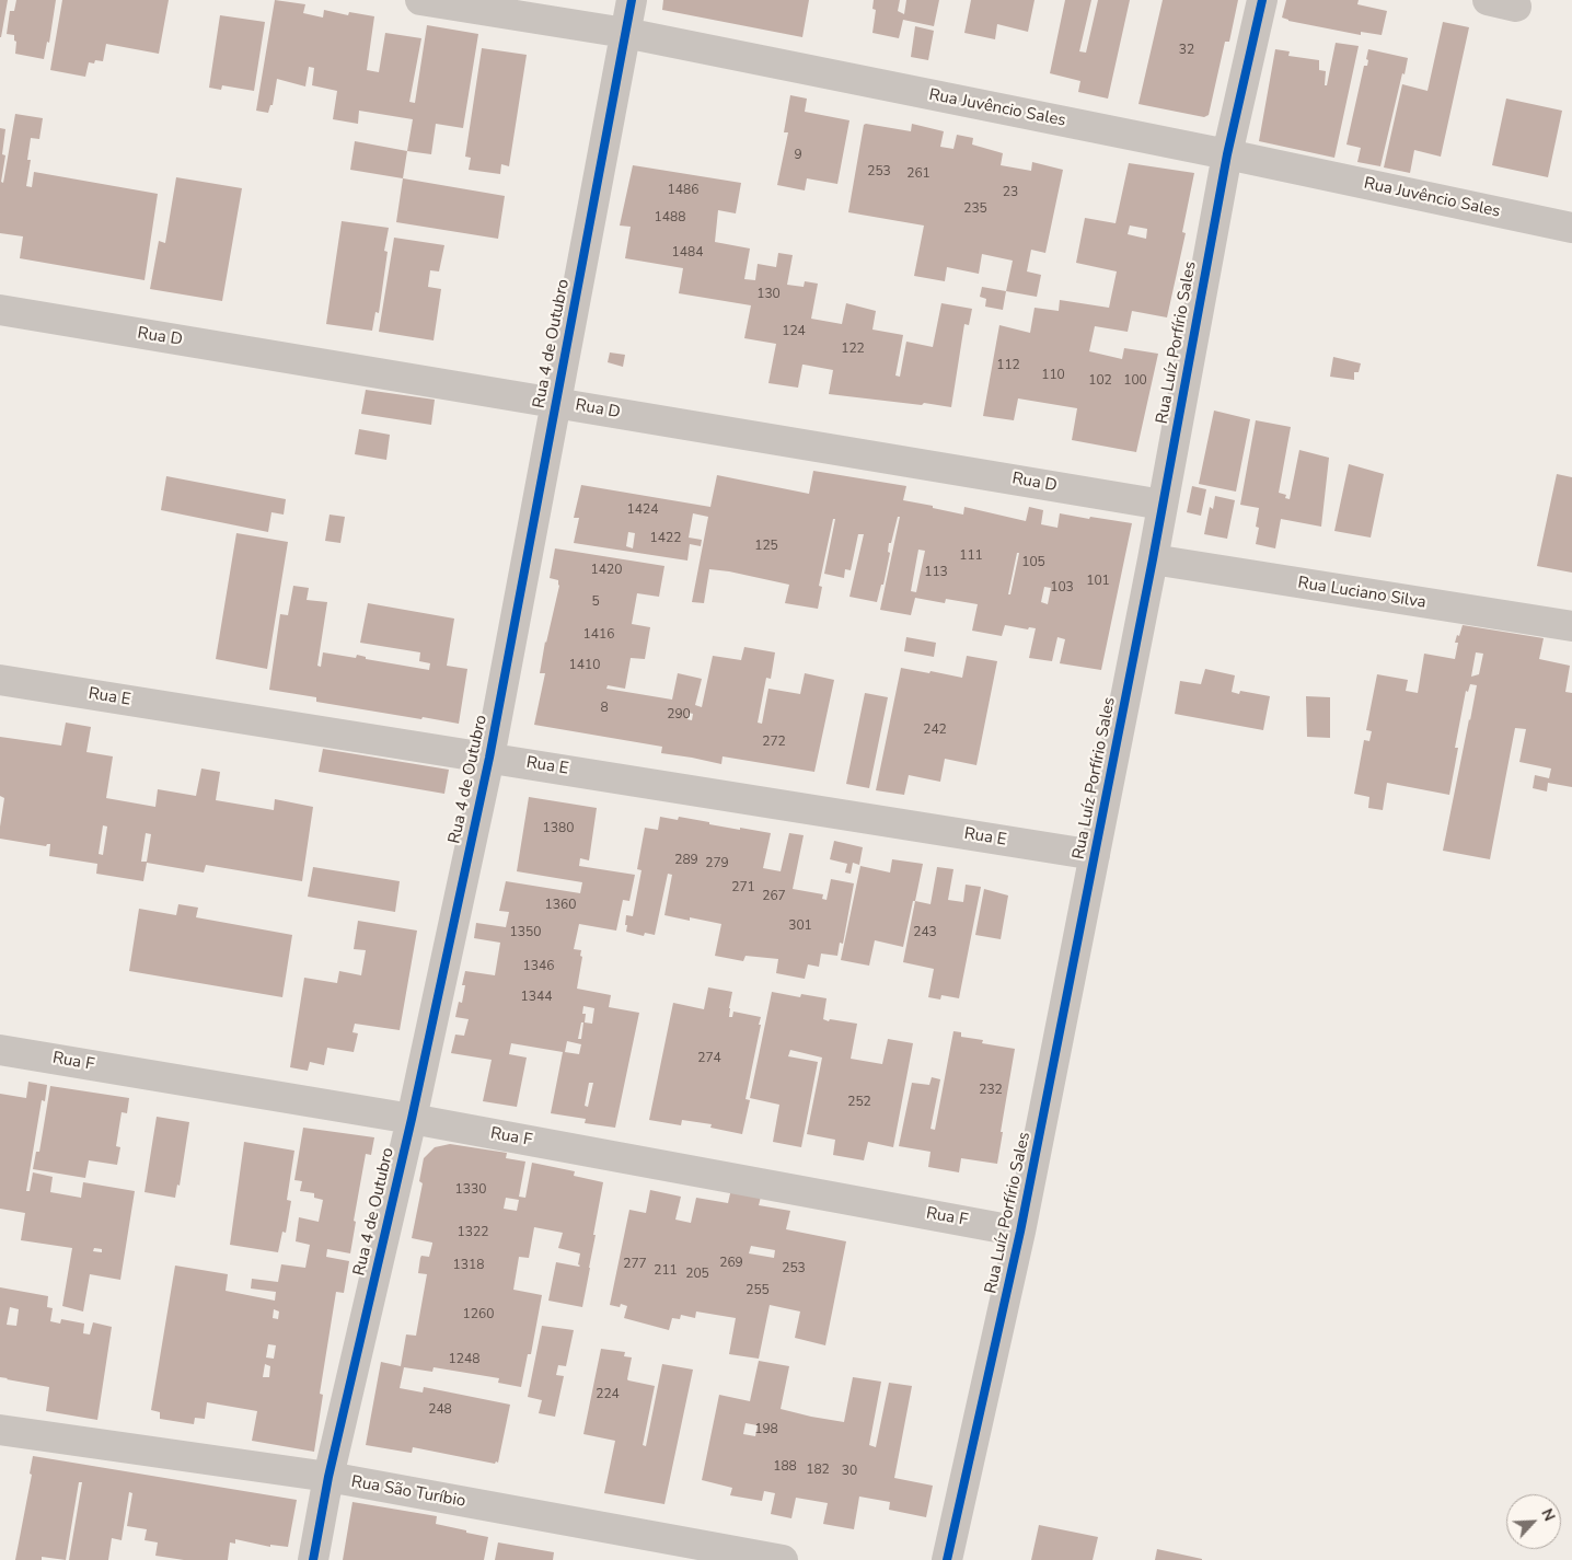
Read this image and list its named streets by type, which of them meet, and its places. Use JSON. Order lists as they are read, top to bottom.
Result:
{
  "streets": {
    "street": [
      "Rua Juvêncio Sales",
      "Rua D",
      "Rua Luíz Porfírio Sales",
      "Rua 4 de Outubro",
      "Rua Luciano Silva",
      "Rua E",
      "Rua F",
      "Rua São Turíbio"
    ]
  },
  "crossings": [
    ["Rua Juvêncio Sales", "Rua Luíz Porfírio Sales"],
    ["Rua Juvêncio Sales", "Rua 4 de Outubro"],
    ["Rua D", "Rua Luíz Porfírio Sales"],
    ["Rua D", "Rua 4 de Outubro"],
    ["Rua Luíz Porfírio Sales", "Rua Luciano Silva"],
    ["Rua Luíz Porfírio Sales", "Rua E"],
    ["Rua Luíz Porfírio Sales", "Rua F"],
    ["Rua 4 de Outubro", "Rua E"],
    ["Rua 4 de Outubro", "Rua F"],
    ["Rua 4 de Outubro", "Rua São Turíbio"]
  ],
  "house_numbers": [
    "32",
    "9",
    "253",
    "261",
    "1486",
    "23",
    "235",
    "1488",
    "1484",
    "130",
    "124",
    "122",
    "112",
    "110",
    "102",
    "100",
    "1424",
    "1422",
    "125",
    "111",
    "105",
    "1420",
    "113",
    "101",
    "103",
    "5",
    "1416",
    "1410",
    "8",
    "290",
    "242",
    "272",
    "1380",
    "289",
    "279",
    "271",
    "267",
    "1360",
    "301",
    "1350",
    "243",
    "1346",
    "1344",
    "274",
    "232",
    "252",
    "1330",
    "1322",
    "269",
    "277",
    "1318",
    "253",
    "211",
    "205",
    "255",
    "1260",
    "1248",
    "224",
    "248",
    "198",
    "188",
    "182",
    "30"
  ],
  "north": "top right"
}
